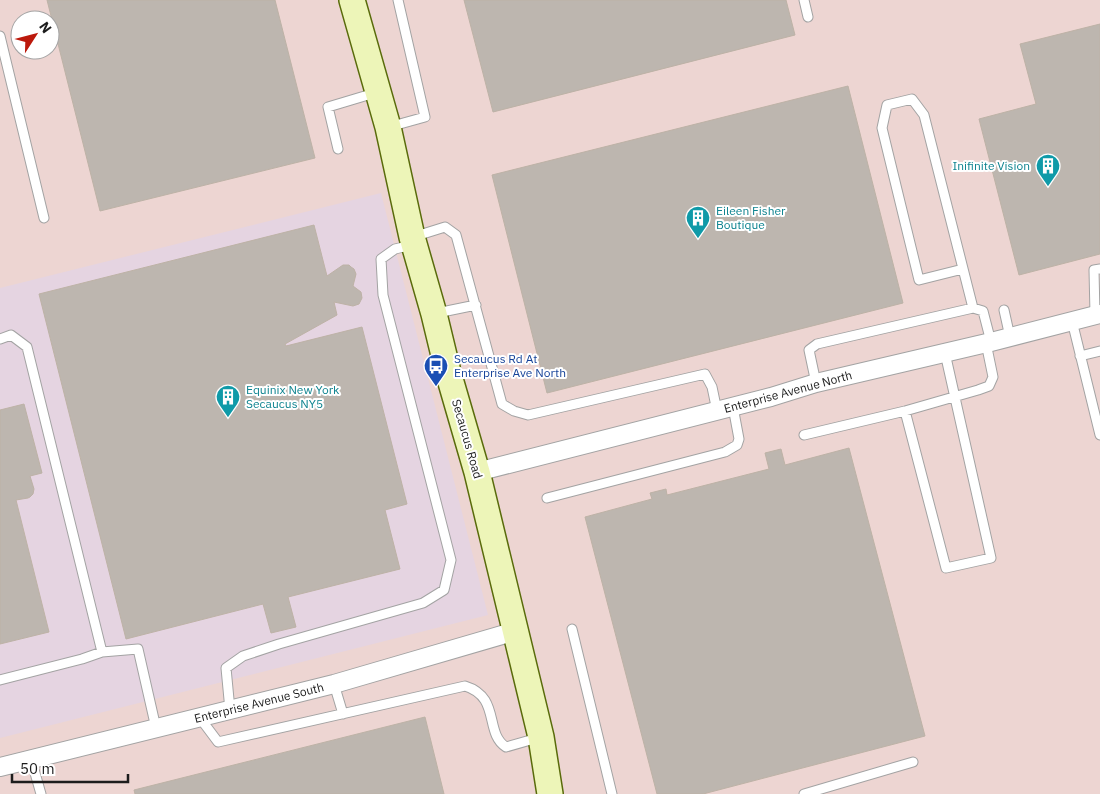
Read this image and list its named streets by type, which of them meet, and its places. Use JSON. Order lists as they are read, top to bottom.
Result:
{
  "streets": {
    "main road": ["Secaucus Road"],
    "street": ["Enterprise Avenue North", "Enterprise Avenue South"]
  },
  "crossings": [
    ["Enterprise Avenue North", "Secaucus Road"],
    ["Secaucus Road", "Enterprise Avenue South"]
  ],
  "places": {
    "building": ["Inifinite Vision", "Eileen Fisher Boutique", "Equinix New York Secaucus NY5"],
    "bus stop": ["Secaucus Rd At Enterprise Ave North"]
  },
  "scale_bar": "50 m",
  "north": "top right"
}
